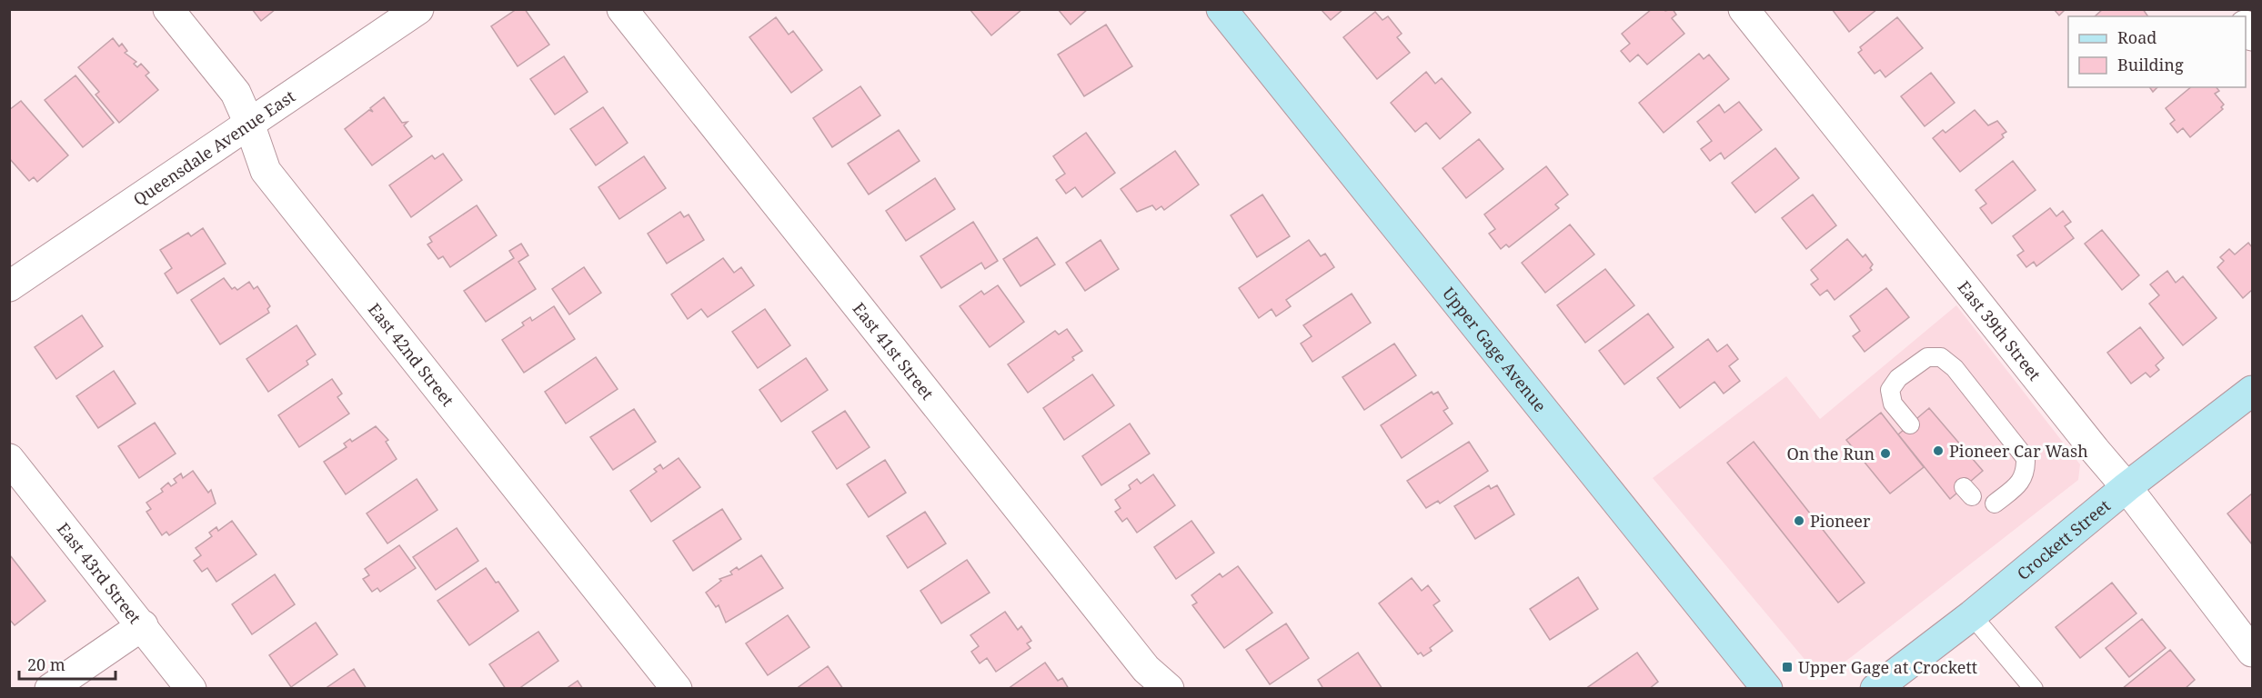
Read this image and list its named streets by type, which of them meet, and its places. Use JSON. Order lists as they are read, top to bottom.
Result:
{
  "streets": {
    "main road": ["Upper Gage Avenue", "Crockett Street"],
    "street": [
      "Queensdale Avenue East",
      "East 39th Street",
      "East 41st Street",
      "East 42nd Street",
      "East 43rd Street"
    ]
  },
  "crossings": [
    ["Queensdale Avenue East", "East 42nd Street"],
    ["East 39th Street", "Crockett Street"]
  ],
  "places": {
    "other": ["Pioneer Car Wash", "On the Run", "Pioneer"],
    "transit": ["Upper Gage at Crockett"]
  },
  "legend": ["Road", "Building"],
  "scale_bar": "20 m"
}
